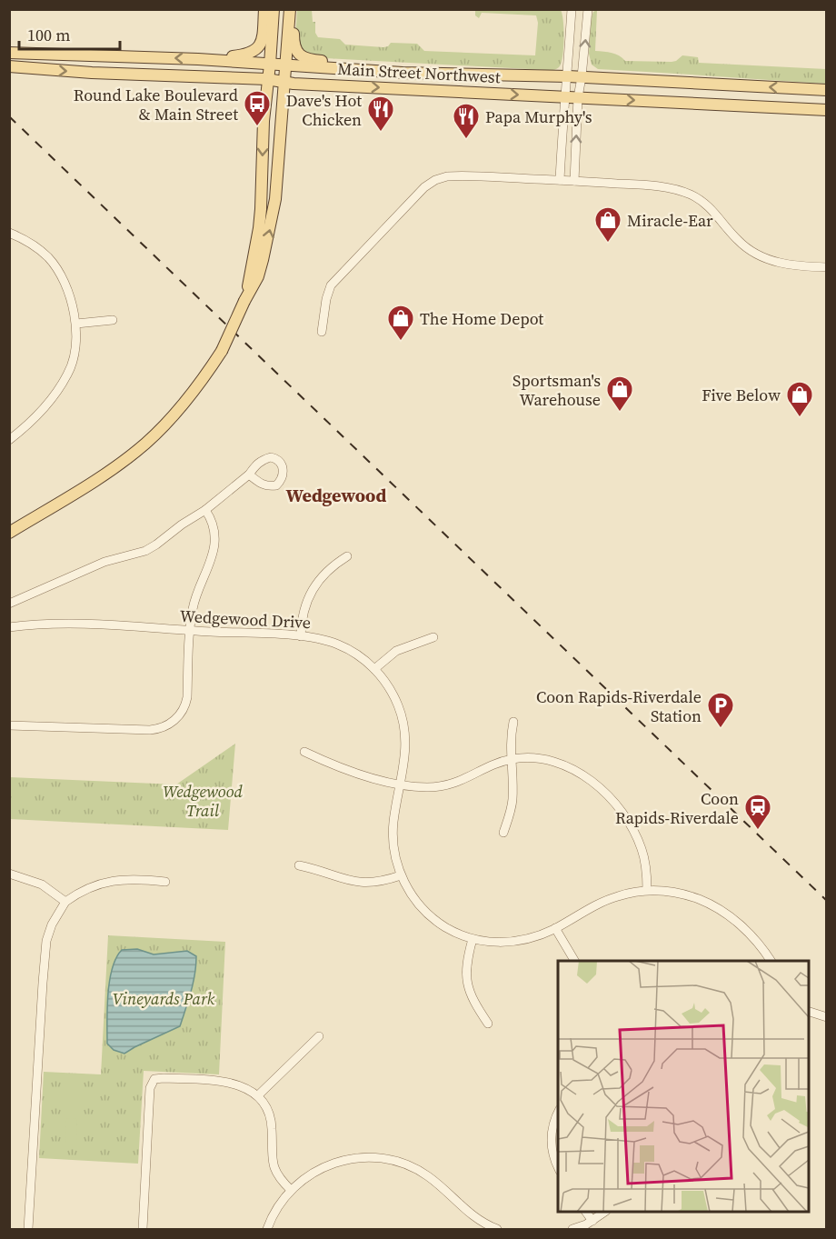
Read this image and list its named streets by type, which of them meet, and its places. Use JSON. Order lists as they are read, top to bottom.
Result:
{
  "streets": {
    "main road": ["Main Street Northwest"],
    "street": ["Wedgewood Drive"]
  },
  "districts": ["Wedgewood"],
  "parks": ["Wedgewood Trail", "Vineyards Park"],
  "places": {
    "bus stop": ["Round Lake Boulevard & Main Street"],
    "restaurant": ["Dave's Hot Chicken", "Papa Murphy's"],
    "shop": [
      "Miracle-Ear",
      "The Home Depot",
      "Sportsman's Warehouse",
      "Five Below"
    ],
    "parking": ["Coon Rapids-Riverdale Station"],
    "station": ["Coon Rapids-Riverdale"]
  },
  "scale_bar": "100 m"
}
